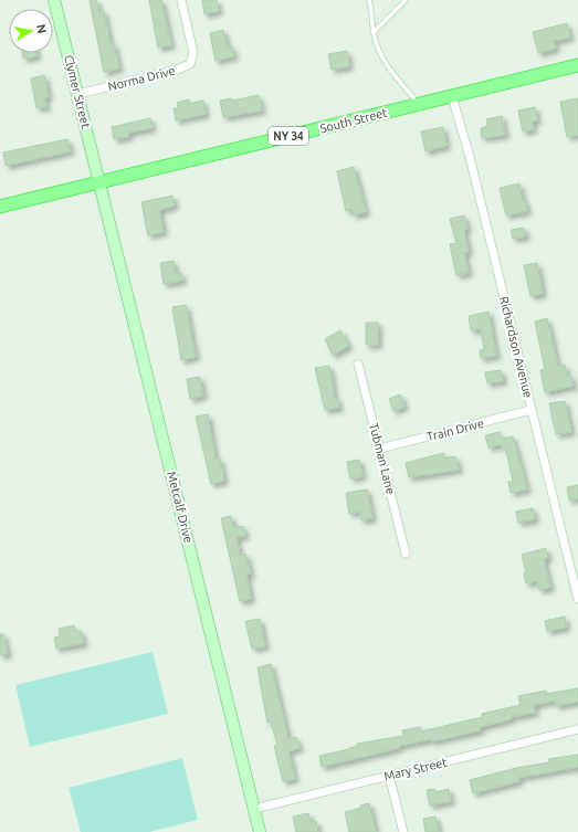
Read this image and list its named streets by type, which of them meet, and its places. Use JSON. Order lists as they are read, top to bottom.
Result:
{
  "streets": {
    "main road": ["South Street", "NY 34"],
    "street": [
      "Norma Drive",
      "Clymer Street",
      "Richardson Avenue",
      "Train Drive",
      "Tubman Lane",
      "Metcalf Drive",
      "Mary Street"
    ]
  },
  "crossings": [
    ["Norma Drive", "Clymer Street"],
    ["Clymer Street", "South Street"],
    ["Clymer Street", "Metcalf Drive"],
    ["South Street", "Richardson Avenue"],
    ["South Street", "Metcalf Drive"],
    ["Richardson Avenue", "Train Drive"],
    ["Train Drive", "Tubman Lane"],
    ["Metcalf Drive", "Mary Street"]
  ],
  "north": "right"
}
